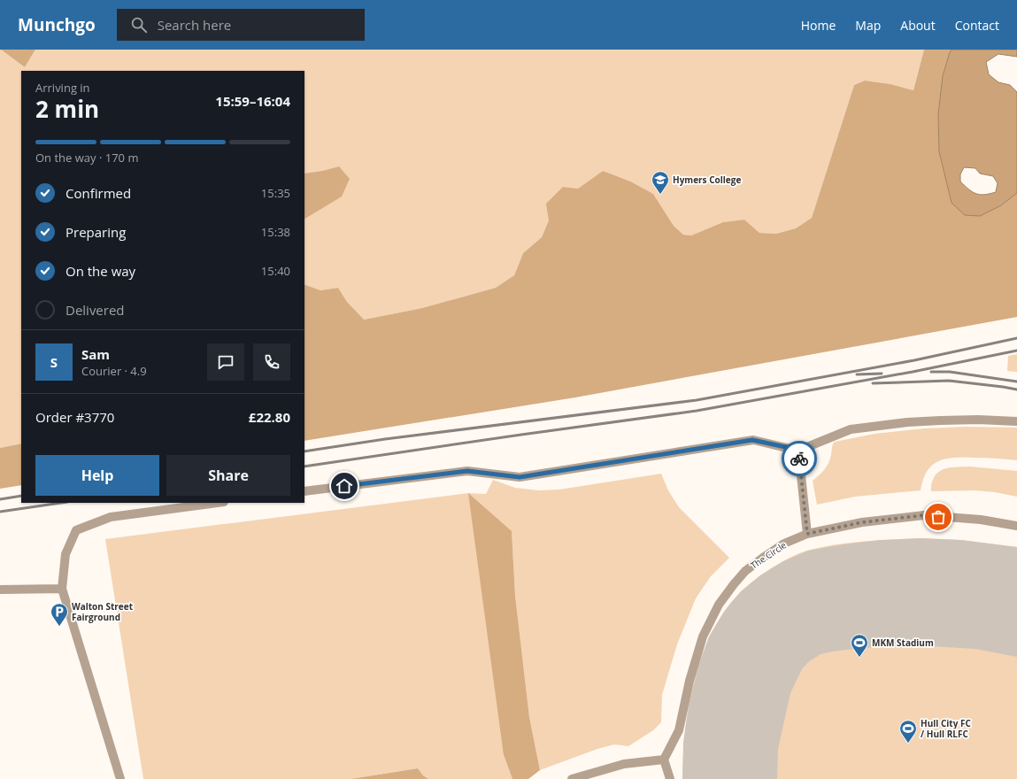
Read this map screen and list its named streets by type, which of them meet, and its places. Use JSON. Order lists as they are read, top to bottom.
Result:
{
  "streets": {
    "lane": ["The Circle"]
  },
  "places": {
    "school or university": ["Hymers College"],
    "parking": ["Walton Street Fairground"],
    "sports": ["MKM Stadium", "Hull City FC / Hull RLFC"]
  },
  "page": {
    "header": "Munchgo",
    "search": "Search here",
    "nav": [
      "Home",
      "Map",
      "About",
      "Contact"
    ],
    "heading": ["2 min", "Arriving in", "15:59–16:04"],
    "panel": [
      "Sam",
      "Courier · 4.9",
      "Order #3770",
      "£22.80"
    ],
    "bar": "On the way · 170 m",
    "list": [
      ["Confirmed", "15:35"],
      ["Preparing", "15:38"],
      ["On the way", "15:40"],
      "Delivered"
    ],
    "round": "S",
    "buttons": ["Help", "Share"]
  }
}
